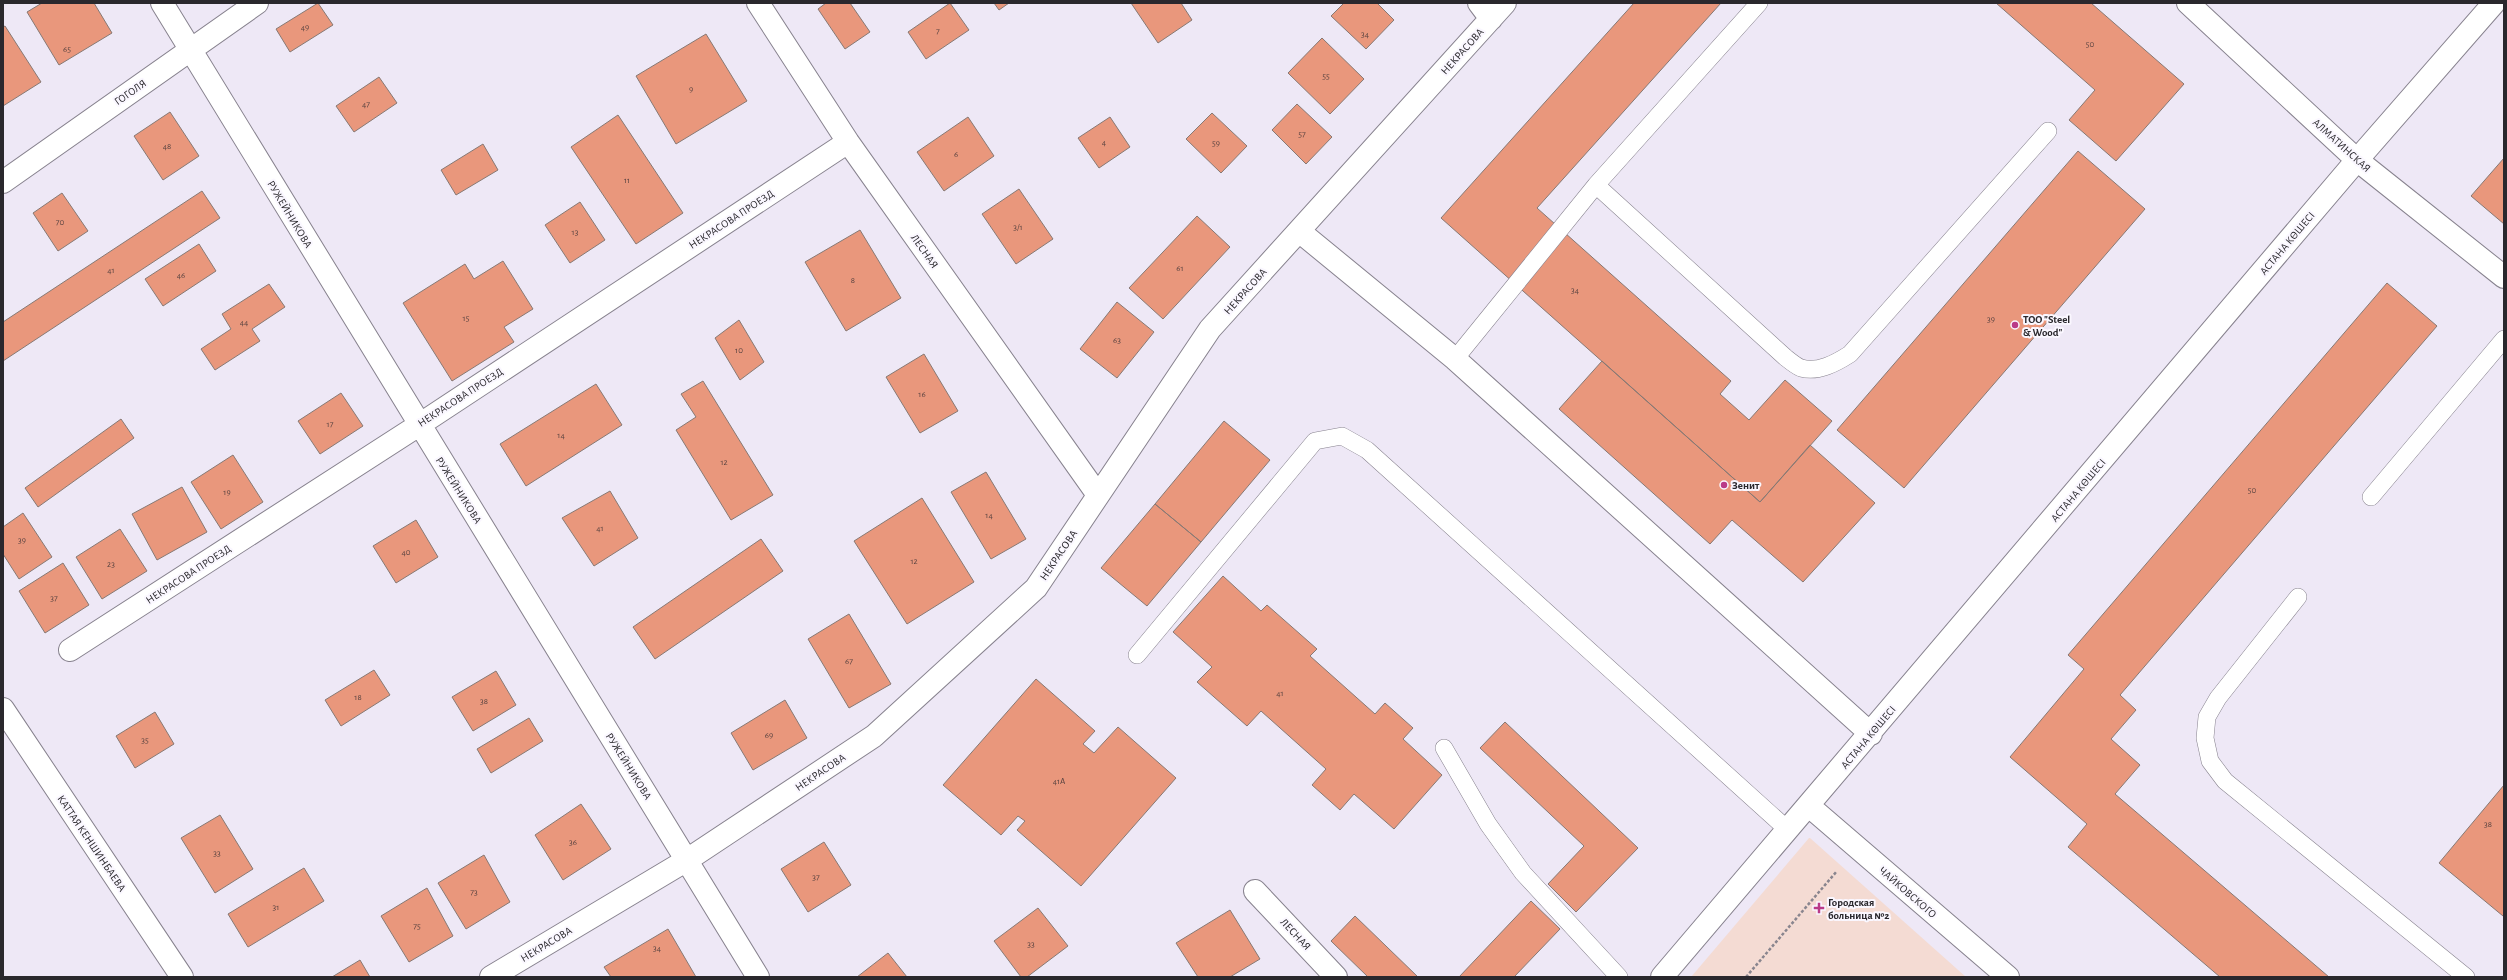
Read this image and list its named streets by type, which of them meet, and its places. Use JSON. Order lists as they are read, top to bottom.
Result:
{
  "streets": {
    "street": [
      "НЕКРАСОВА",
      "ГОГОЛЯ",
      "АЛМАТИНСКАЯ",
      "РУЖЕЙНИКОВА",
      "НЕКРАСОВА ПРОЕЗД",
      "АСТАНА КӨШЕСІ",
      "ЛЕСНАЯ",
      "КАТТАЯ КЕНШИНБАЕВА",
      "ЧАЙКОВСКОГО"
    ]
  },
  "crossings": [
    ["НЕКРАСОВА", "РУЖЕЙНИКОВА"],
    ["НЕКРАСОВА", "ЛЕСНАЯ"],
    ["ГОГОЛЯ", "РУЖЕЙНИКОВА"],
    ["АЛМАТИНСКАЯ", "АСТАНА КӨШЕСІ"],
    ["РУЖЕЙНИКОВА", "НЕКРАСОВА ПРОЕЗД"],
    ["НЕКРАСОВА ПРОЕЗД", "ЛЕСНАЯ"],
    ["АСТАНА КӨШЕСІ", "ЧАЙКОВСКОГО"]
  ],
  "places": {
    "other": ["TOO \"Steel & Wood\"", "Зенит"],
    "health": ["Городская больница №2"]
  },
  "house_numbers": [
    "49",
    "7",
    "34",
    "50",
    "65",
    "55",
    "9",
    "47",
    "57",
    "4",
    "59",
    "48",
    "6",
    "11",
    "70",
    "3/1",
    "13",
    "61",
    "41",
    "46",
    "8",
    "34",
    "15",
    "39",
    "44",
    "63",
    "10",
    "16",
    "17",
    "14",
    "12",
    "50",
    "19",
    "14",
    "41",
    "39",
    "40",
    "12",
    "23",
    "37",
    "67",
    "41",
    "18",
    "38",
    "69",
    "35",
    "41А",
    "38",
    "36",
    "33",
    "37",
    "73",
    "31",
    "75",
    "33",
    "34"
  ]
}
